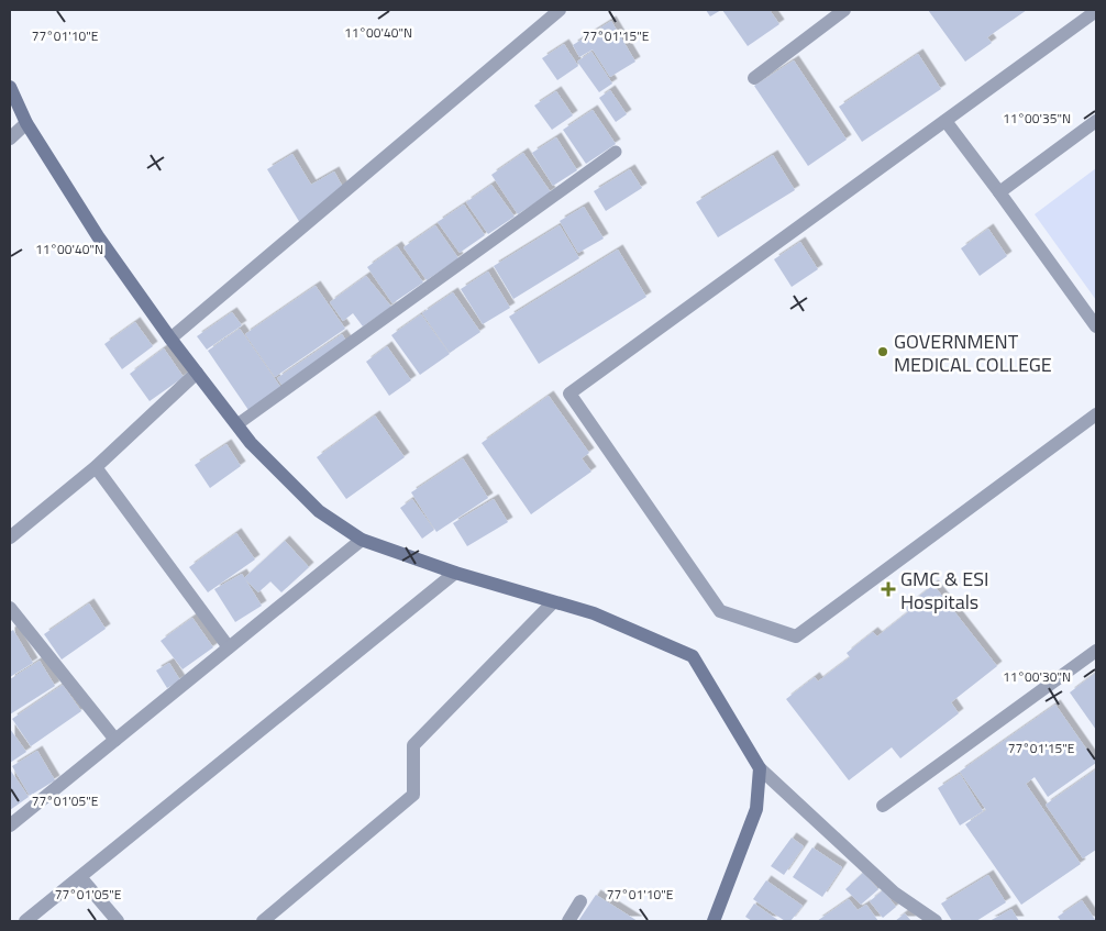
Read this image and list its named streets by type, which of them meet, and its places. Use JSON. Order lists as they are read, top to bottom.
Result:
{
  "places": {
    "other": ["GOVERNMENT MEDICAL COLLEGE"],
    "health": ["GMC & ESI Hospitals"]
  },
  "coordinates": [
    "11°00'40\"N",
    "77°01'10\"E",
    "77°01'15\"E",
    "11°00'35\"N",
    "11°00'30\"N",
    "77°01'05\"E"
  ]
}
